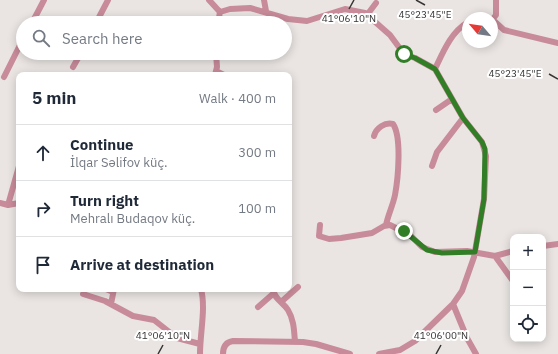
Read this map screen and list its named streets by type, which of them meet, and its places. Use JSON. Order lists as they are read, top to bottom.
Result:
{
  "north": "top left",
  "page": {
    "search": "Search here",
    "heading": ["5 min", "Walk · 400 m"],
    "list": [
      ["Continue", "İlqar Səlifov küç.", "300 m"],
      ["Turn right", "Mehralı Budaqov küç.", "100 m"],
      "Arrive at destination"
    ],
    "map_buttons": ["+", "−"]
  },
  "coordinates": ["45°23'45\"E", "41°06'10\"N", "41°06'00\"N"]
}
